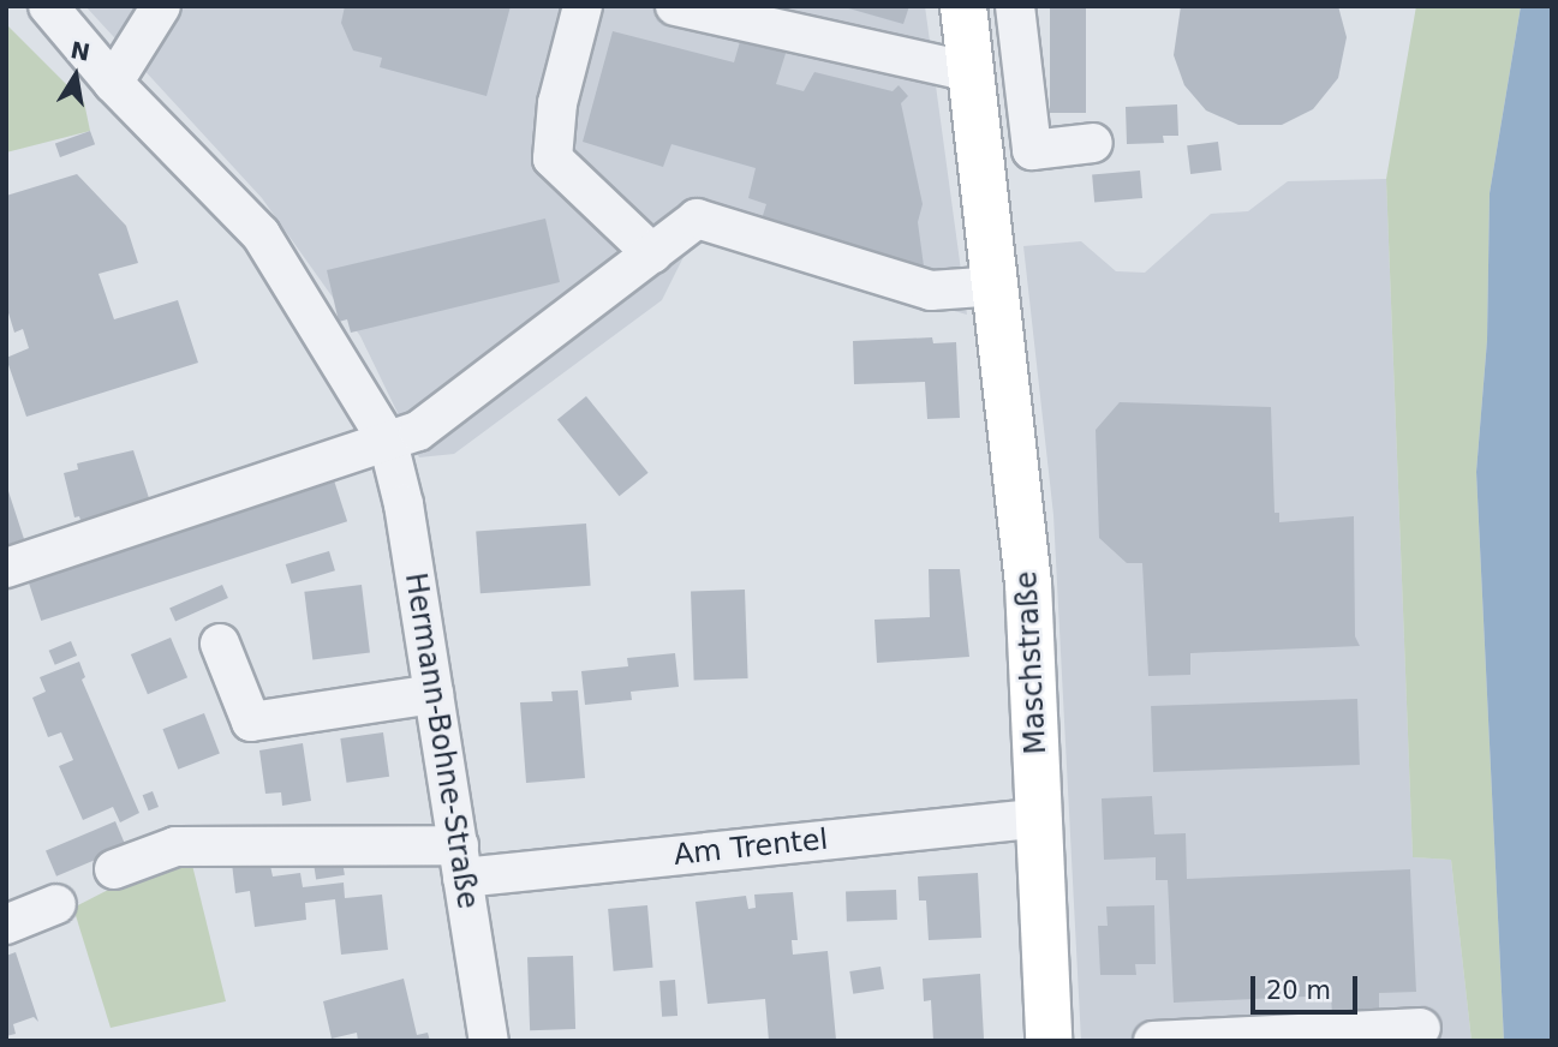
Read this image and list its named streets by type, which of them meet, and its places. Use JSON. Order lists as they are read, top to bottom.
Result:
{
  "streets": {
    "main road": ["Maschstraße"],
    "street": ["Hermann-Bohne-Straße", "Am Trentel"]
  },
  "crossings": [
    ["Maschstraße", "Am Trentel"],
    ["Hermann-Bohne-Straße", "Am Trentel"]
  ],
  "scale_bar": "20 m",
  "north": "top"
}
